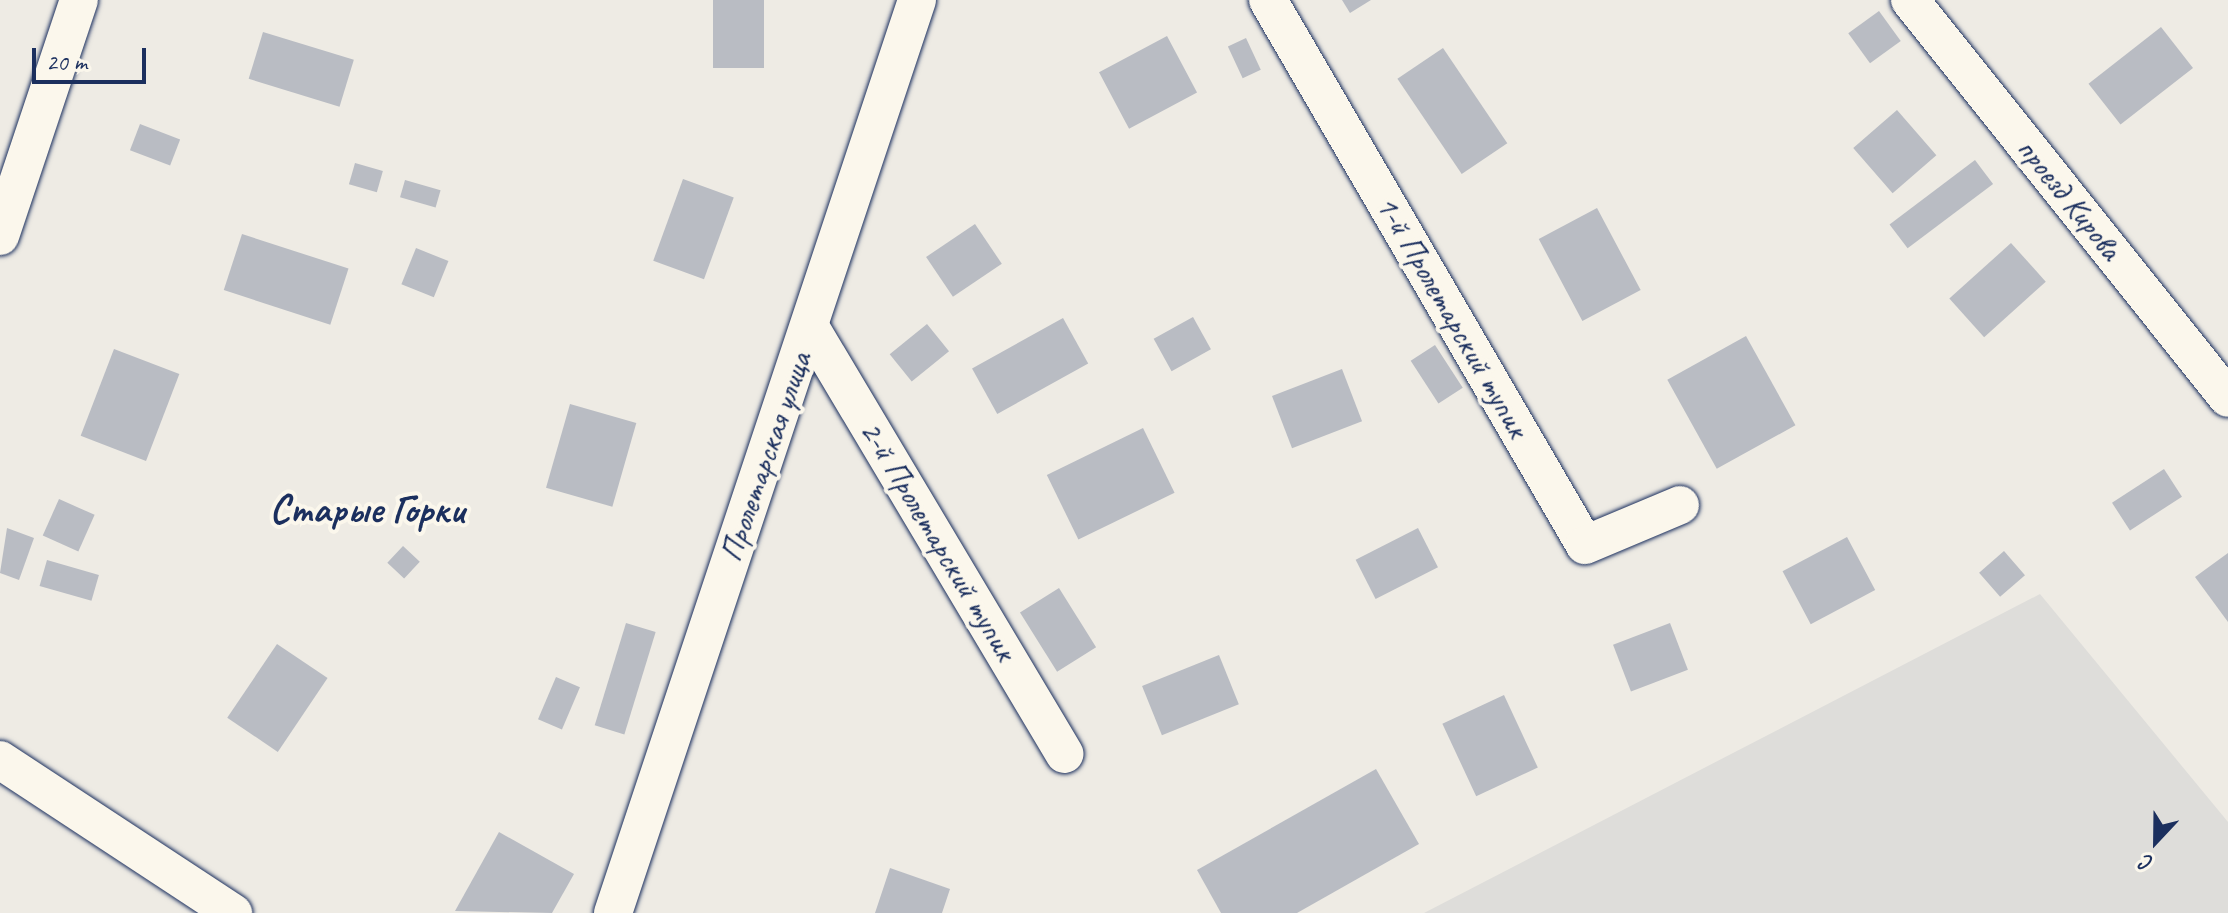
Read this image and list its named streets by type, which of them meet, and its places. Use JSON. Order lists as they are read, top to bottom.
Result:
{
  "streets": {
    "street": [
      "проезд Кирова",
      "1-й Пролетарский тупик",
      "Пролетарская улица",
      "2-й Пролетарский тупик"
    ]
  },
  "crossings": [
    ["Пролетарская улица", "2-й Пролетарский тупик"]
  ],
  "districts": ["Старые Горки"],
  "scale_bar": "20 m",
  "north": "bottom"
}
